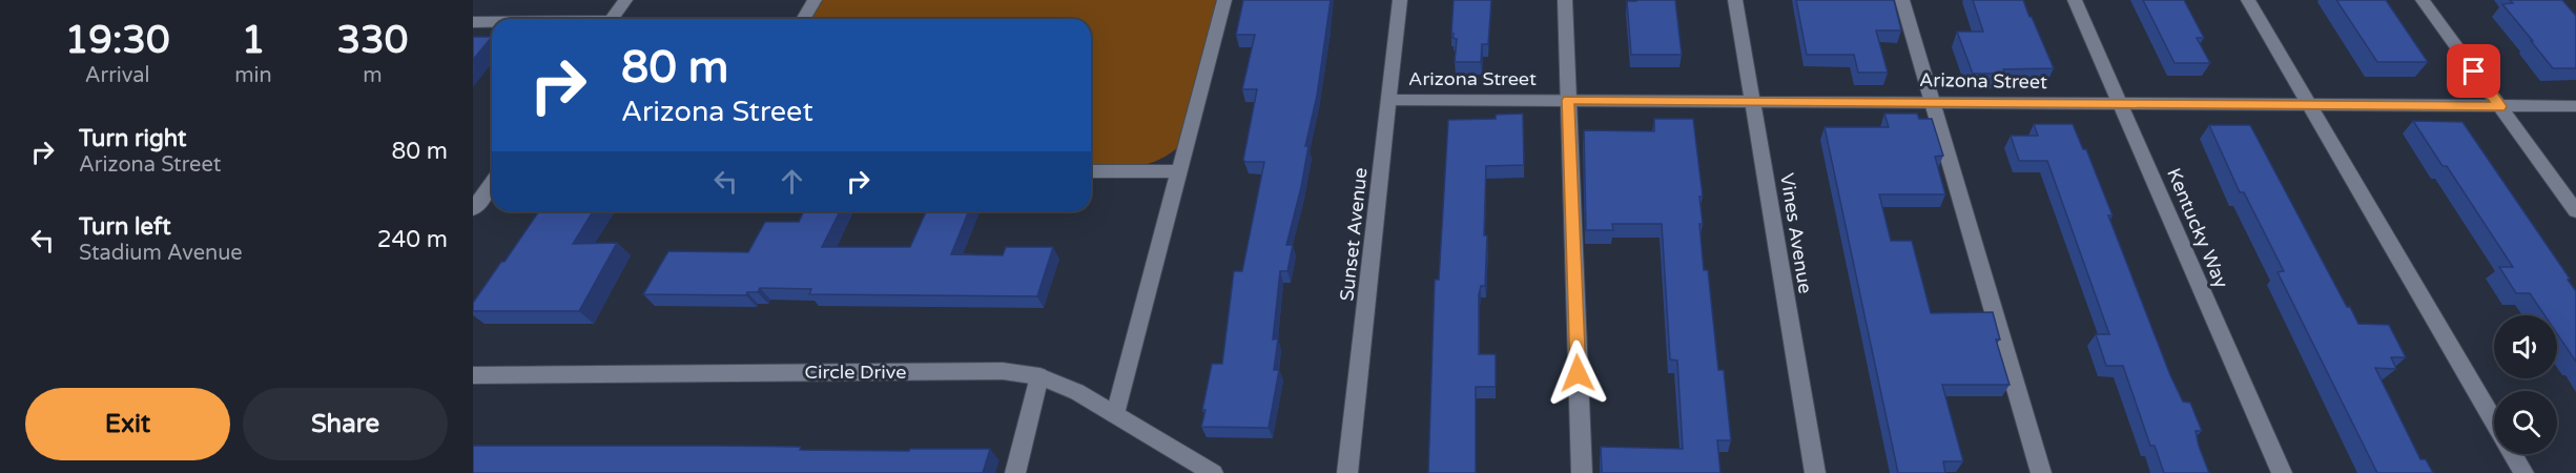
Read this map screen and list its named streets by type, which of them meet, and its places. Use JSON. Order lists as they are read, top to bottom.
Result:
{
  "streets": {
    "street": [
      "Arizona Street",
      "Kentucky Way",
      "Vines Avenue",
      "Sunset Avenue",
      "Circle Drive"
    ]
  },
  "crossings": [
    ["Arizona Street", "Kentucky Way"],
    ["Arizona Street", "Vines Avenue"],
    ["Arizona Street", "Sunset Avenue"]
  ],
  "page": {
    "eta": [
      "19:30",
      "Arrival",
      "1",
      "min",
      "330",
      "m"
    ],
    "turn": ["80 m", "Arizona Street"],
    "list": [
      {
        "name": "Turn right",
        "note": "Arizona Street",
        "value": "80 m"
      },
      {
        "name": "Turn left",
        "note": "Stadium Avenue",
        "value": "240 m"
      }
    ],
    "buttons": ["Exit", "Share"]
  }
}
